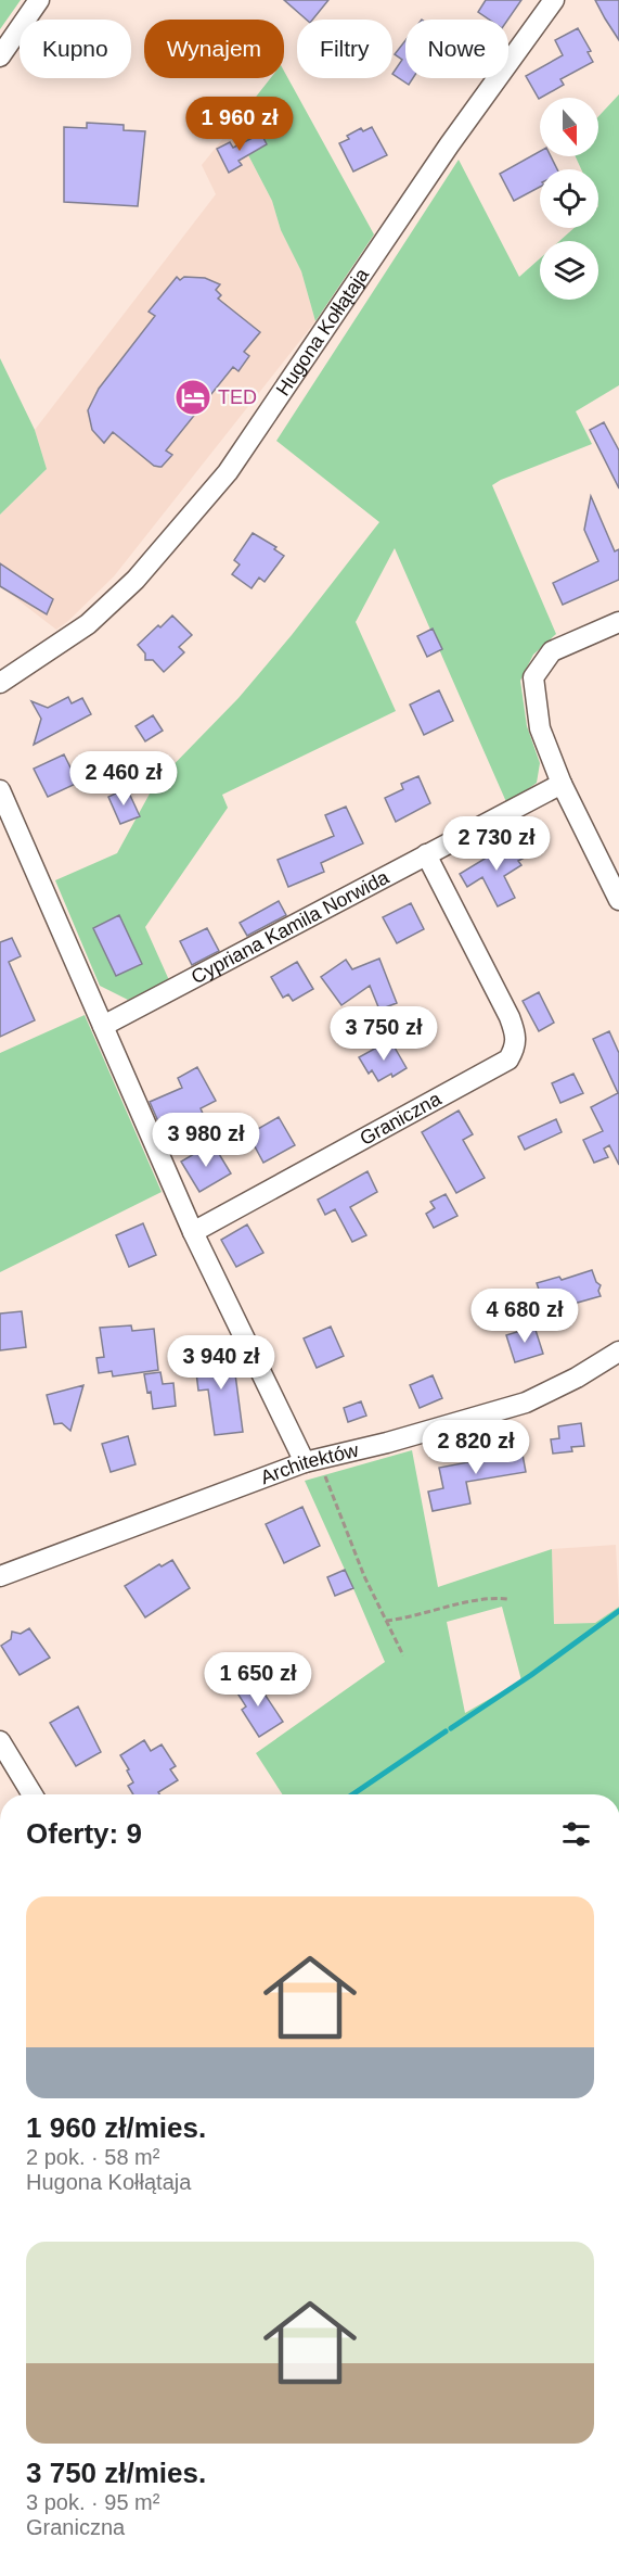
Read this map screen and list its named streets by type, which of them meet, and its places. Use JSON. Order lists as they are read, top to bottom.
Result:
{
  "streets": {
    "street": [
      "Hugona Kołłątaja",
      "Cypriana Kamila Norwida",
      "Graniczna",
      "Architektów"
    ]
  },
  "crossings": [
    ["Cypriana Kamila Norwida", "Graniczna"]
  ],
  "places": {
    "hotel": ["TED"]
  },
  "north": "bottom",
  "page": {
    "chip": [
      "Kupno",
      "Wynajem",
      "Filtry",
      "Nowe"
    ],
    "price": [
      "1 960 zł",
      "2 460 zł",
      "2 730 zł",
      "3 750 zł",
      "3 980 zł",
      "4 680 zł",
      "3 940 zł",
      "2 820 zł",
      "1 650 zł"
    ],
    "heading": "Oferty: 9",
    "list": [
      {
        "name": "1 960 zł/mies.",
        "note": "2 pok. · 58 m² · Hugona Kołłątaja"
      },
      {
        "name": "3 750 zł/mies.",
        "note": "3 pok. · 95 m² · Graniczna"
      }
    ]
  }
}
